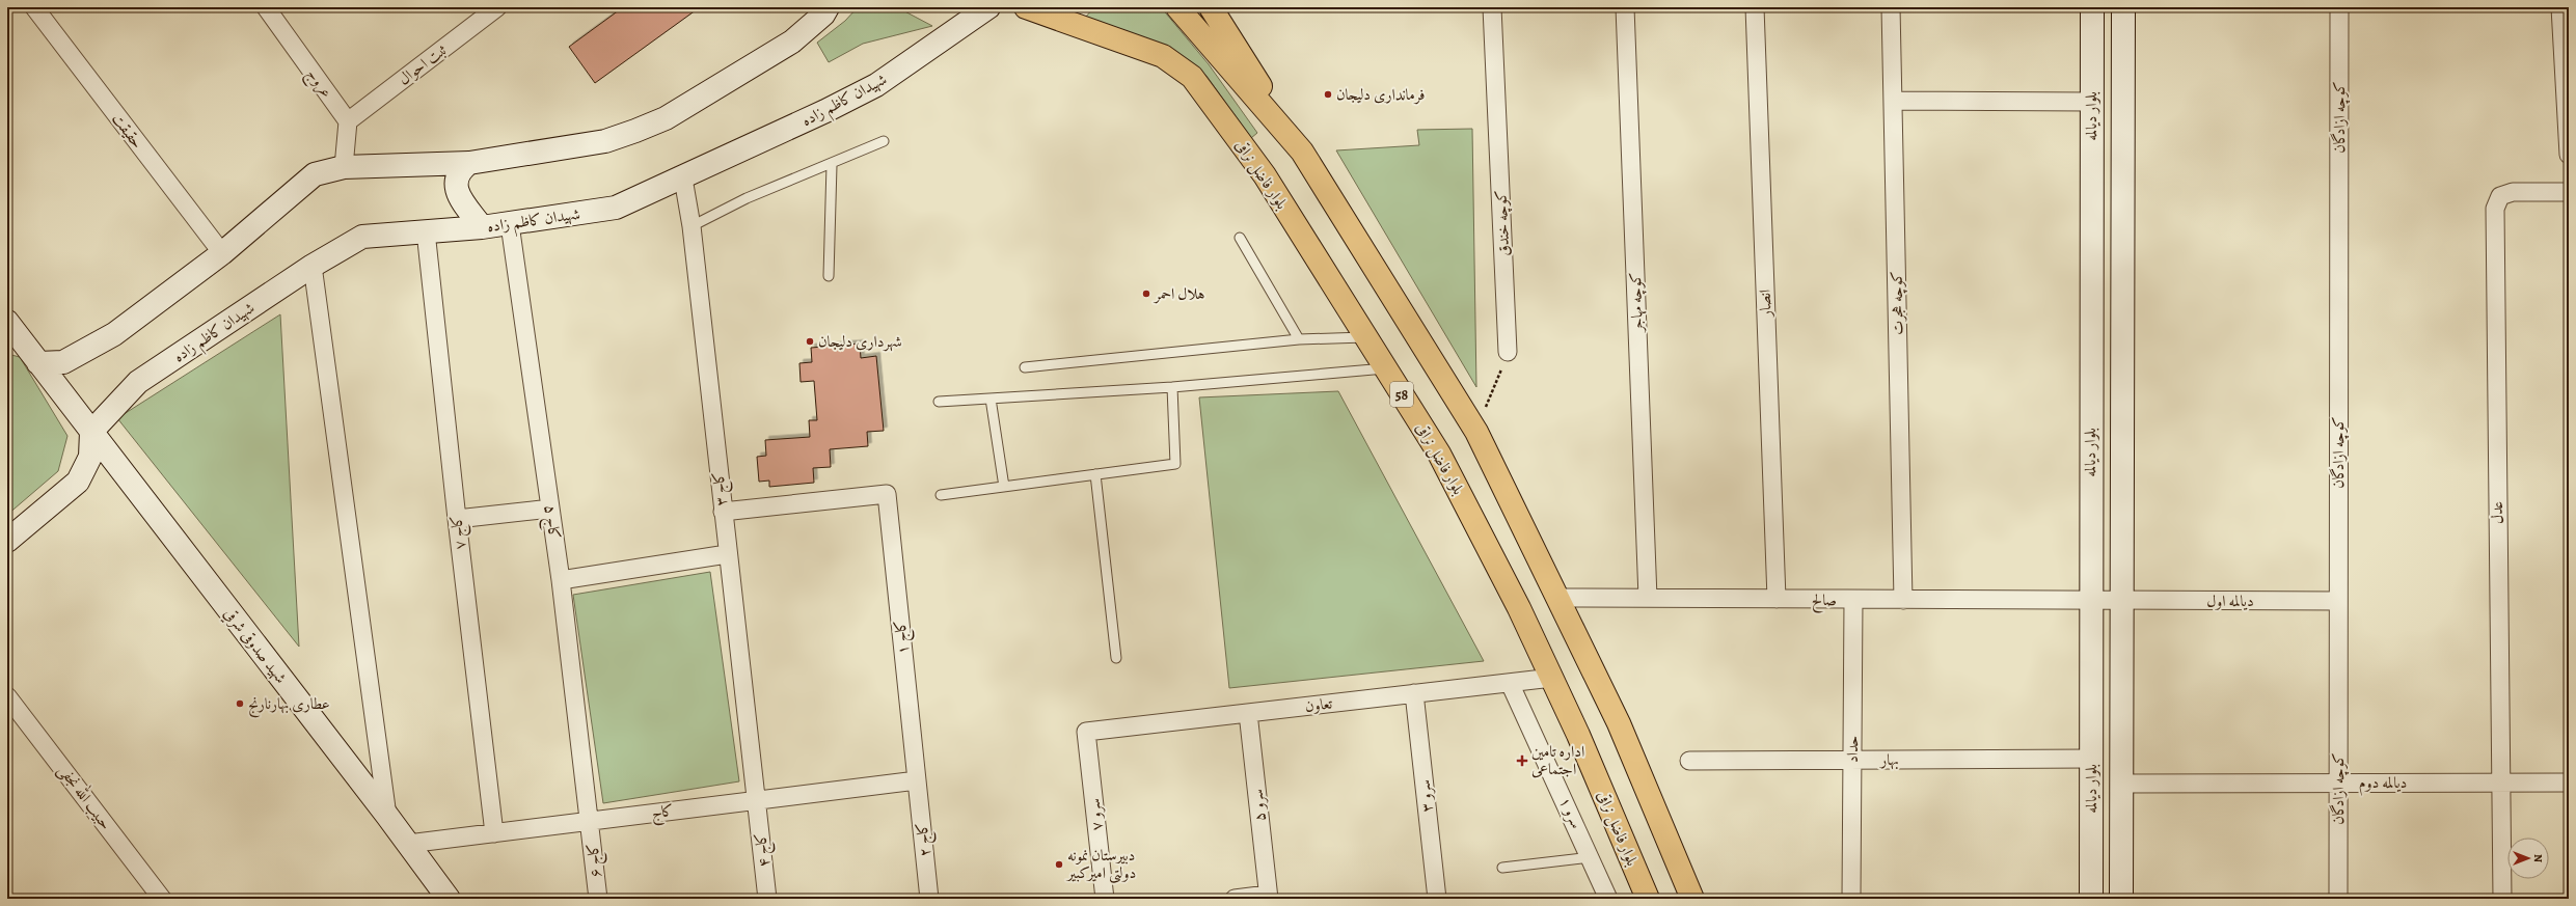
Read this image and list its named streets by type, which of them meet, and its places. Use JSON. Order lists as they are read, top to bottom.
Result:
{
  "streets": {
    "main road": ["بلوار فاضل نراقی", "58"],
    "street": [
      "ثبت احوال",
      "عروج",
      "شهیدان کاظم زاده",
      "بلوار دیالمه",
      "کوچه ازادگان",
      "حقیقت",
      "کوچه خندق",
      "کوچه مهاجر",
      "انصار",
      "کوچه هجرت",
      "کاج ۳",
      "عدل",
      "کاج ۵",
      "کاج ۷",
      "صالح",
      "دیالمه اول",
      "کاج ۱",
      "شهید صدوقی شرقي",
      "تعاون",
      "حداد",
      "بهار",
      "دیالمه دوم",
      "سرو ۳",
      "حبیب الله نجفی",
      "سرو ۵",
      "کاج",
      "سرو ۱",
      "سرو ۷",
      "کاج ۲",
      "کاج ۴",
      "کاج ۶"
    ]
  },
  "crossings": [
    ["ثبت احوال", "عروج"],
    ["شهیدان کاظم زاده", "کاج ۳"],
    ["شهیدان کاظم زاده", "کاج ۵"],
    ["شهیدان کاظم زاده", "کاج ۷"],
    ["شهیدان کاظم زاده", "شهید صدوقی شرقي"],
    ["بلوار دیالمه", "صالح"],
    ["بلوار دیالمه", "دیالمه اول"],
    ["بلوار دیالمه", "بهار"],
    ["بلوار دیالمه", "دیالمه دوم"],
    ["کوچه ازادگان", "دیالمه اول"],
    ["کوچه ازادگان", "دیالمه دوم"],
    ["بلوار فاضل نراقی", "تعاون"],
    ["کوچه مهاجر", "صالح"],
    ["انصار", "صالح"],
    ["کوچه هجرت", "صالح"],
    ["کاج ۳", "کاج ۱"],
    ["کاج ۳", "کاج"],
    ["کاج ۳", "کاج ۴"],
    ["عدل", "دیالمه دوم"],
    ["کاج ۵", "کاج"],
    ["کاج ۵", "کاج ۶"],
    ["کاج ۷", "کاج"],
    ["صالح", "دیالمه اول"],
    ["صالح", "حداد"],
    ["کاج ۱", "کاج"],
    ["کاج ۱", "کاج ۲"],
    ["شهید صدوقی شرقي", "کاج"],
    ["تعاون", "سرو ۳"],
    ["تعاون", "سرو ۵"],
    ["تعاون", "سرو ۱"],
    ["تعاون", "سرو ۷"],
    ["حداد", "بهار"],
    ["کاج", "کاج ۲"],
    ["کاج", "کاج ۴"],
    ["کاج", "کاج ۶"]
  ],
  "places": {
    "other": [
      "فرمانداری دلیجان",
      "هلال احمر",
      "شهرداری دلیجان",
      "عطاری بهارنارنج",
      "دبیرستان نمونه دولتی امیرکبیر"
    ],
    "health": ["اداره تامین اجتماعی"]
  },
  "north": "right"
}
